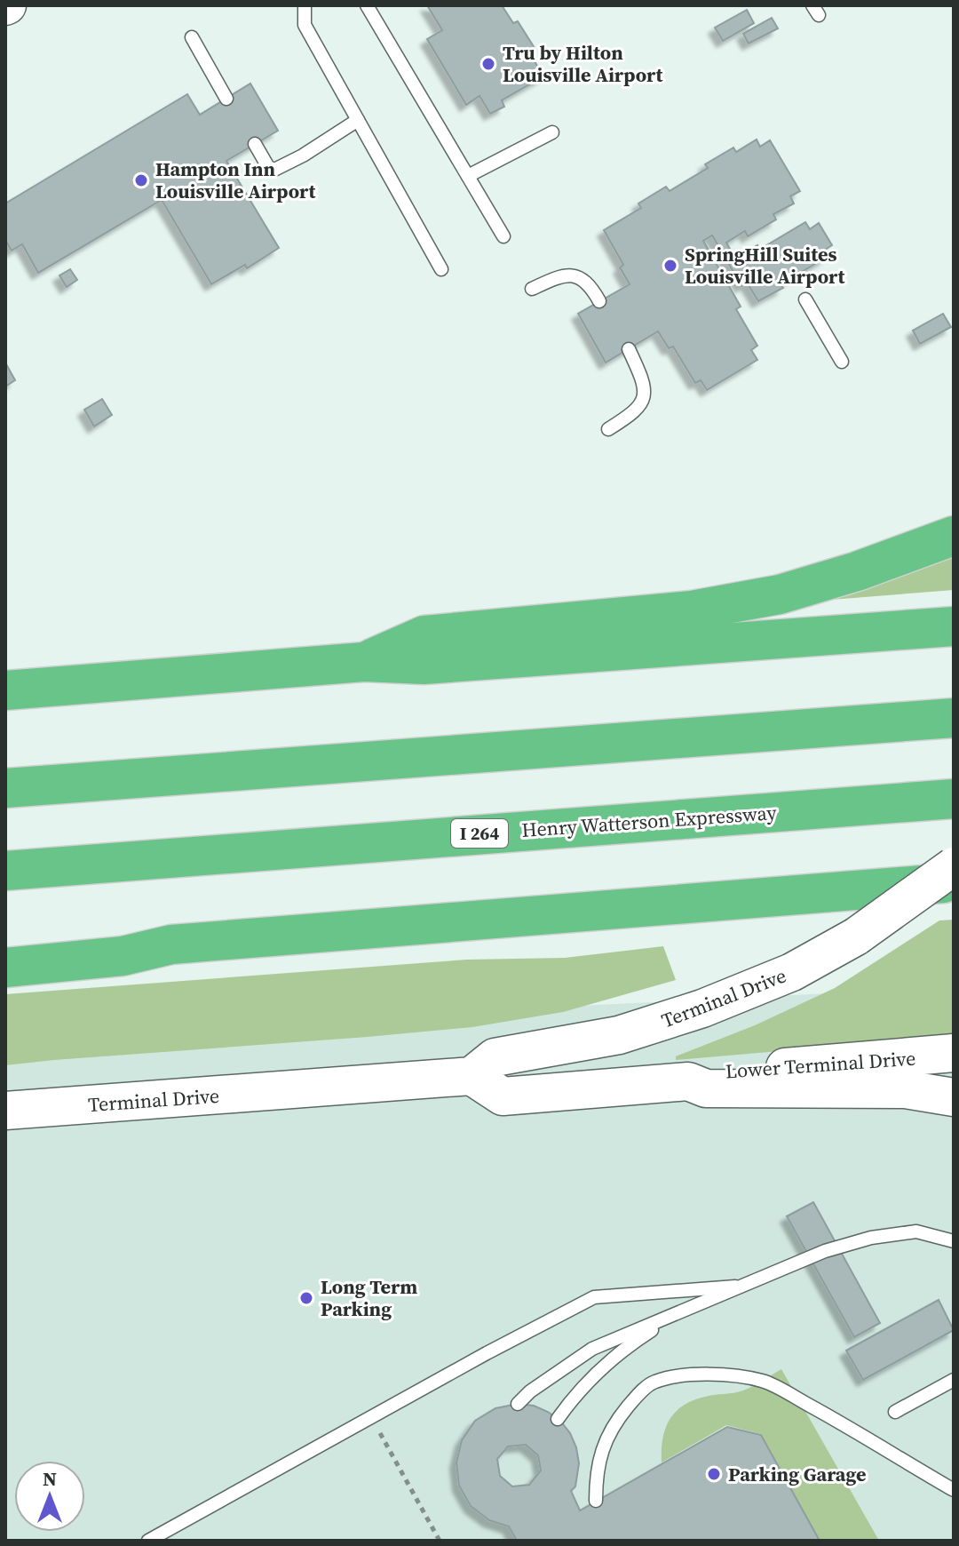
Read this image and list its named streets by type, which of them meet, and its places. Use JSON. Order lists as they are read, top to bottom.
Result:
{
  "streets": {
    "highway": ["Henry Watterson Expressway", "I 264"],
    "main road": ["Terminal Drive", "Lower Terminal Drive"]
  },
  "places": [
    "Tru by Hilton Louisville Airport",
    "Hampton Inn Louisville Airport",
    "SpringHill Suites Louisville Airport",
    "Long Term Parking",
    "Parking Garage"
  ],
  "north": "top"
}
